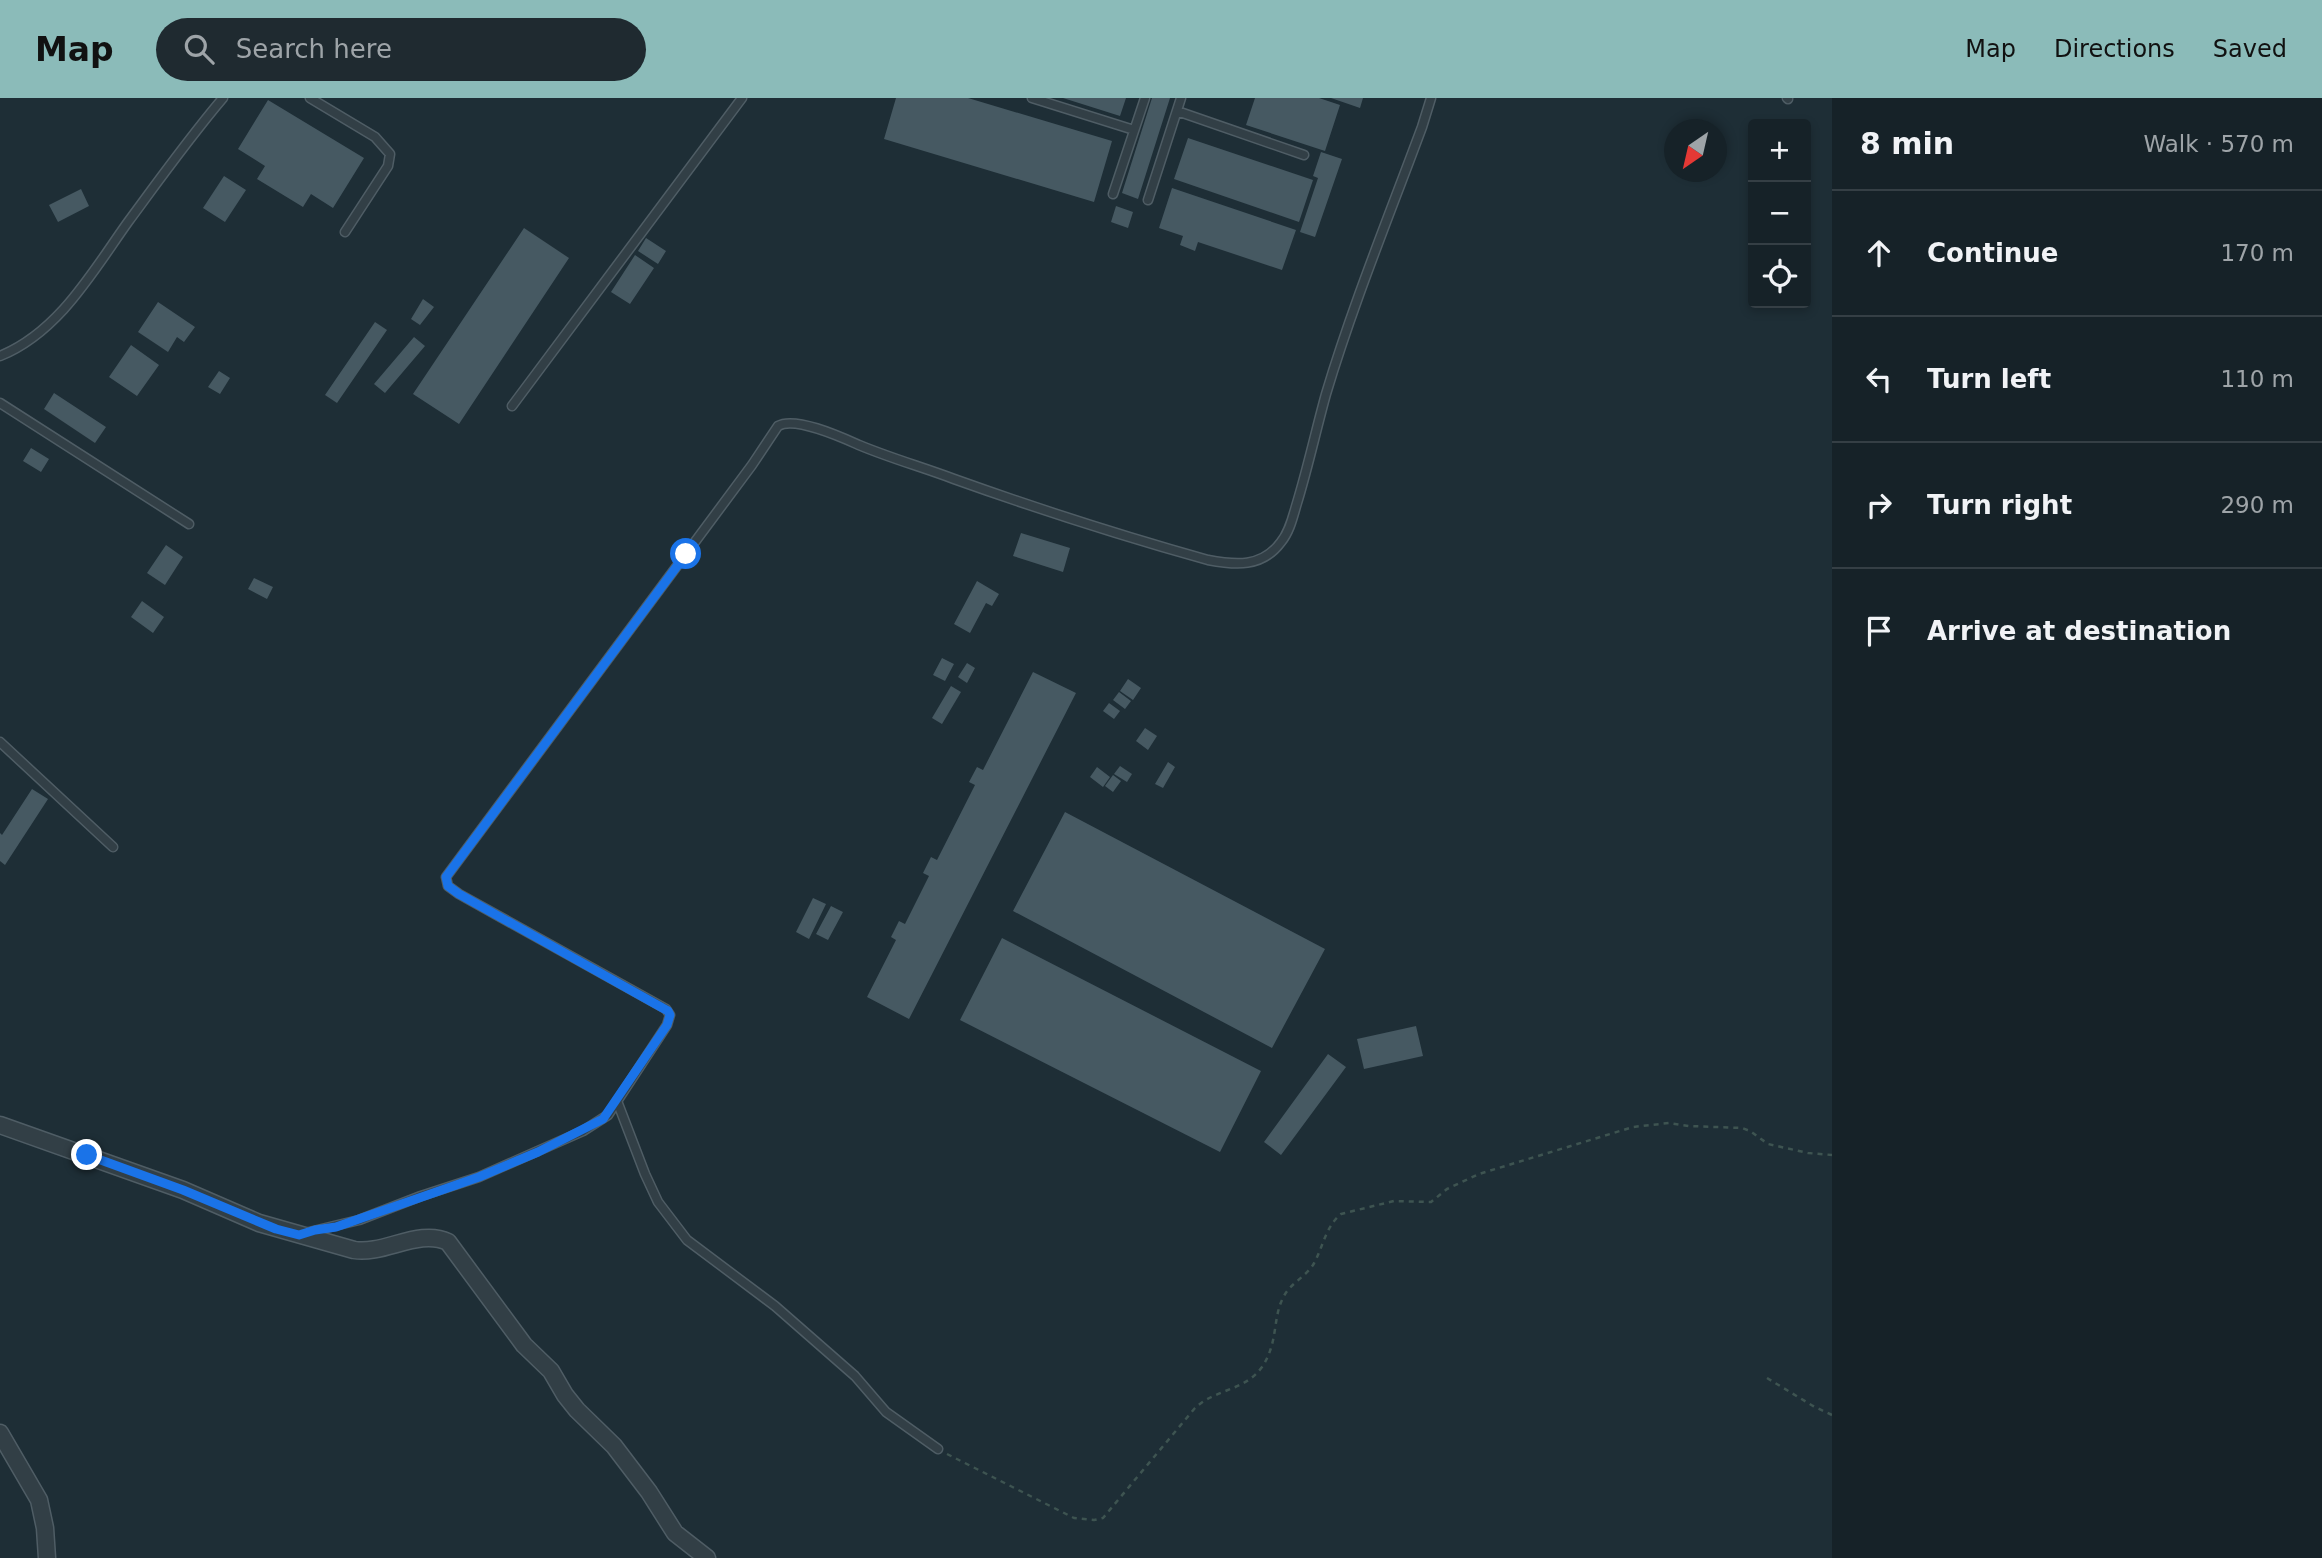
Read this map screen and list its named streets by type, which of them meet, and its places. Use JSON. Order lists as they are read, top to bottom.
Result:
{
  "north": "bottom left",
  "page": {
    "header": "Map",
    "search": "Search here",
    "nav": ["Map", "Directions", "Saved"],
    "heading": ["8 min", "Walk · 570 m"],
    "map_buttons": ["+", "−"],
    "list": [
      ["Continue", "170 m"],
      ["Turn left", "110 m"],
      ["Turn right", "290 m"],
      "Arrive at destination"
    ]
  }
}
